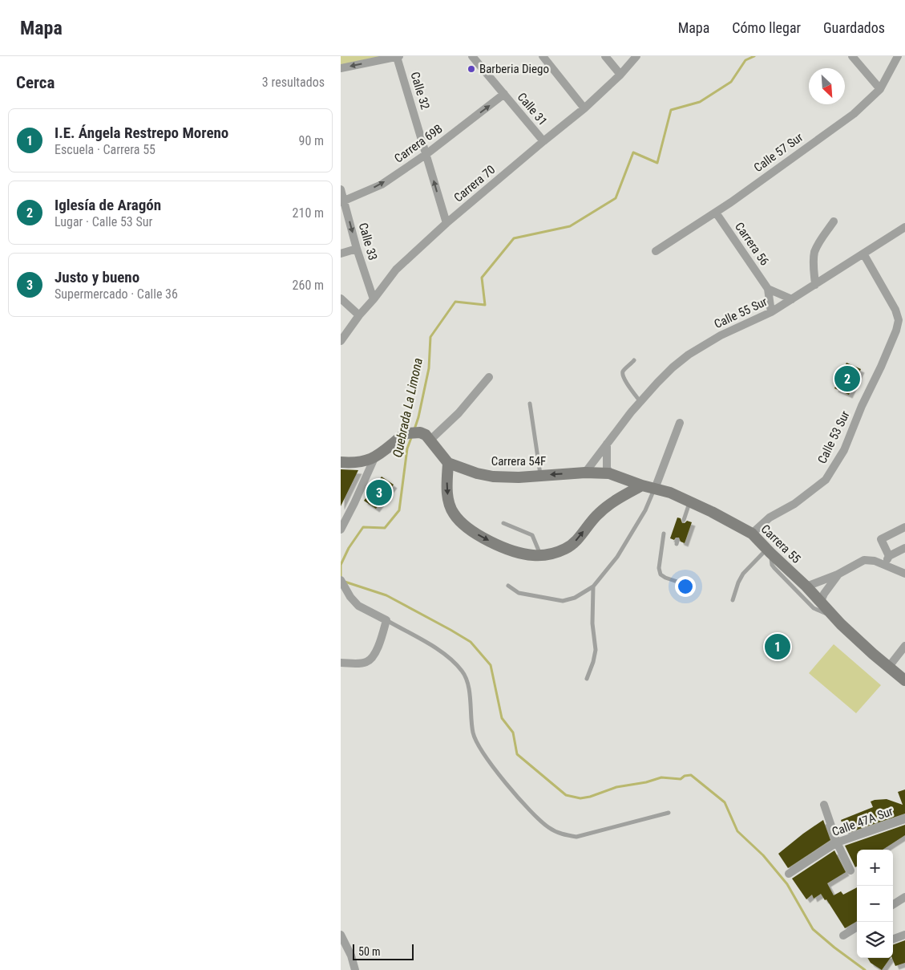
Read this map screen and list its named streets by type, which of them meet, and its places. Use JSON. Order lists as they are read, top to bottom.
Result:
{
  "streets": {
    "main road": ["Carrera 54F", "Carrera 55"],
    "street": [
      "Calle 32",
      "Calle 31",
      "Carrera 69B",
      "Calle 57 Sur",
      "Carrera 70",
      "Calle 33",
      "Carrera 56",
      "Calle 55 Sur",
      "Calle 53 Sur",
      "Calle 47A Sur"
    ]
  },
  "crossings": [
    ["Calle 32", "Carrera 69B"],
    ["Calle 32", "Carrera 70"],
    ["Calle 31", "Carrera 69B"],
    ["Calle 31", "Carrera 70"],
    ["Carrera 69B", "Calle 33"],
    ["Calle 57 Sur", "Carrera 56"],
    ["Carrera 70", "Calle 33"],
    ["Carrera 56", "Calle 55 Sur"],
    ["Calle 55 Sur", "Calle 53 Sur"],
    ["Calle 55 Sur", "Carrera 54F"],
    ["Calle 53 Sur", "Carrera 55"],
    ["Carrera 54F", "Carrera 55"]
  ],
  "one_way": ["Calle 32", "Carrera 69B", "Calle 33"],
  "water": ["Quebrada La Limona"],
  "places": ["Barberia Diego"],
  "scale_bar": "50 m",
  "north": "bottom right",
  "page": {
    "header": "Mapa",
    "nav": ["Mapa", "Cómo llegar", "Guardados"],
    "heading": ["Cerca", "3 resultados"],
    "list": [
      {
        "mark": "1",
        "name": "I.E. Ángela Restrepo Moreno",
        "note": "Escuela · Carrera 55",
        "value": "90 m"
      },
      {
        "mark": "2",
        "name": "Iglesía de Aragón",
        "note": "Lugar · Calle 53 Sur",
        "value": "210 m"
      },
      {
        "mark": "3",
        "name": "Justo y bueno",
        "note": "Supermercado · Calle 36",
        "value": "260 m"
      }
    ],
    "pins": ["2", "3", "1"],
    "map_buttons": ["+", "−"],
    "scale": "50 m"
  }
}
